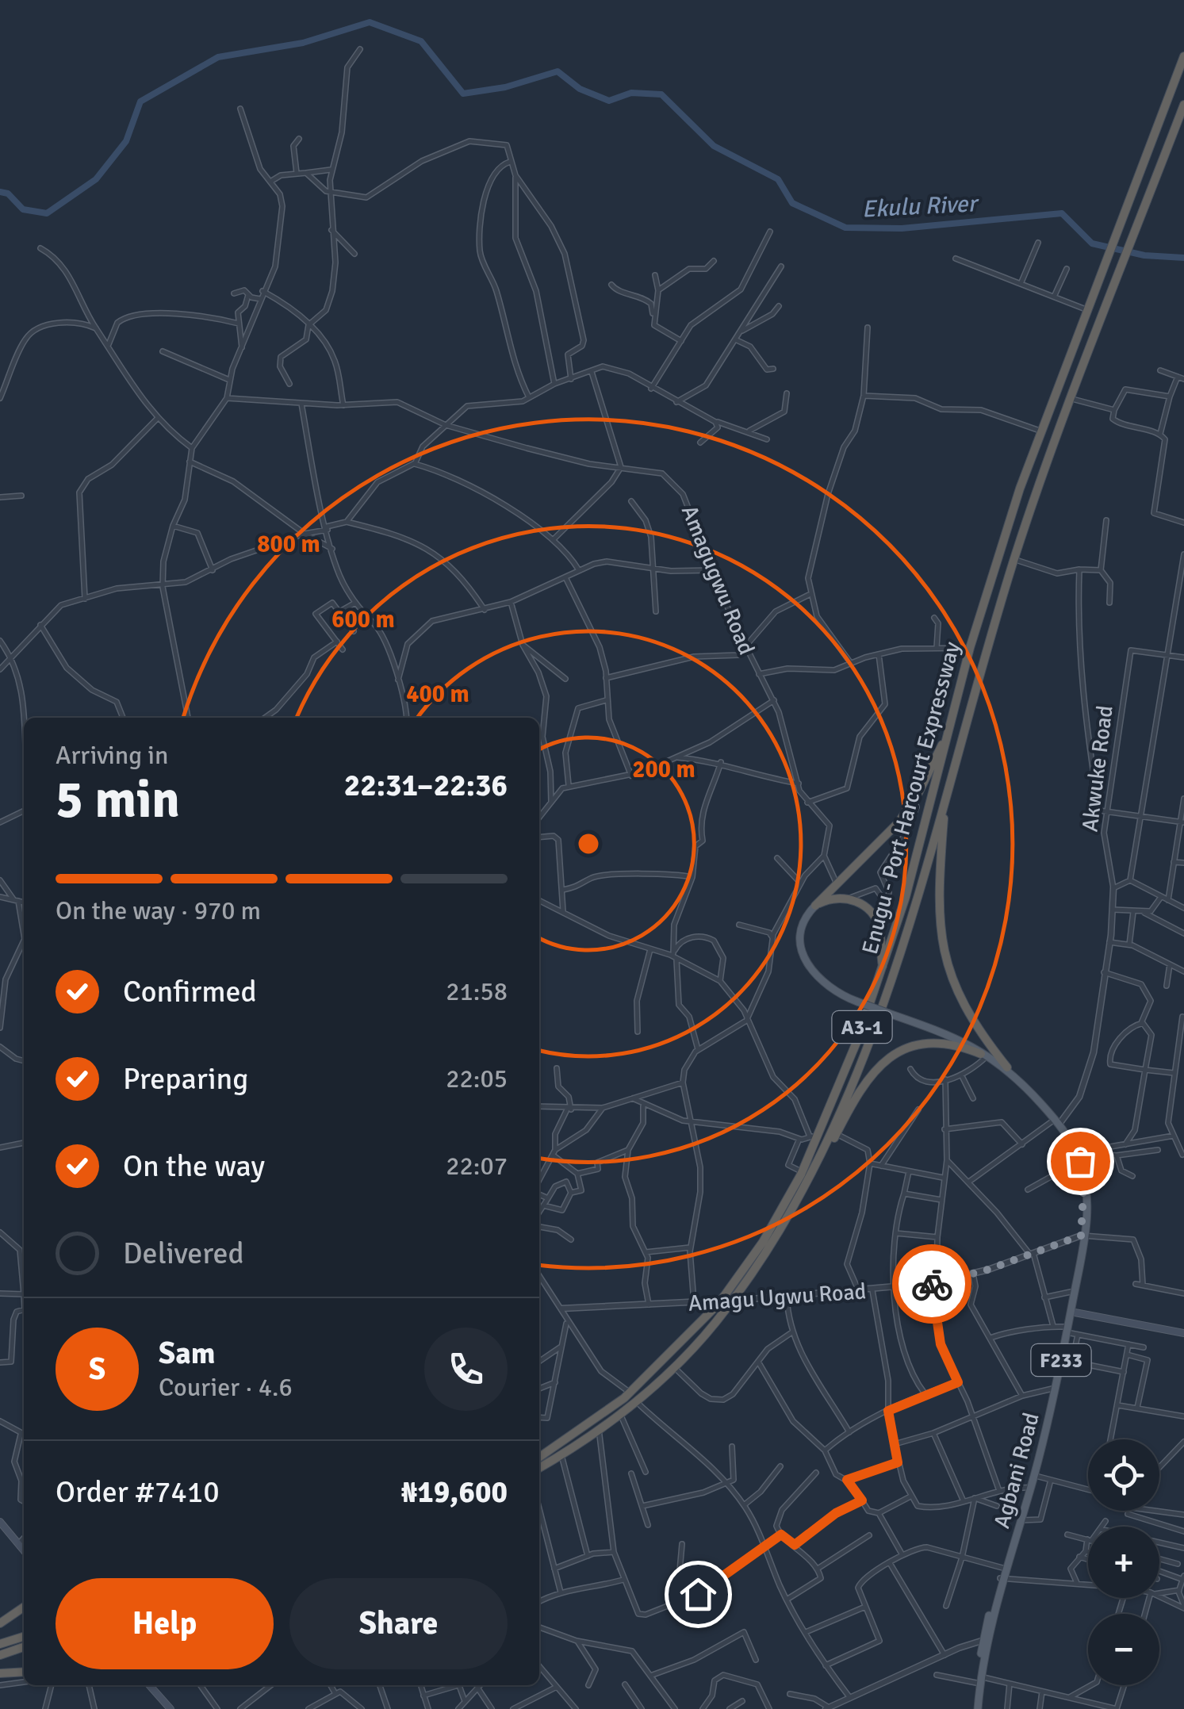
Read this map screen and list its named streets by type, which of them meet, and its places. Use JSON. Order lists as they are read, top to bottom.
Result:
{
  "streets": {
    "highway": ["Enugu - Port Harcourt Expressway", "A3-1"],
    "main road": ["F233", "Agbani Road"],
    "street": ["Amagugwu Road", "Akwuke Road", "Amagu Ugwu Road"]
  },
  "crossings": [
    ["Akwuke Road", "Agbani Road"],
    ["Amagu Ugwu Road", "Agbani Road"]
  ],
  "water": ["Ekulu River"],
  "page": {
    "heading": ["5 min", "Arriving in", "22:31–22:36"],
    "panel": [
      "Sam",
      "Courier · 4.6",
      "Order #7410",
      "₦19,600"
    ],
    "bar": "On the way · 970 m",
    "list": [
      ["Confirmed", "21:58"],
      ["Preparing", "22:05"],
      ["On the way", "22:07"],
      "Delivered"
    ],
    "round": "S",
    "map_buttons": ["+", "−"],
    "buttons": ["Help", "Share"]
  },
  "rings": [
    "800 m",
    "600 m",
    "400 m",
    "200 m"
  ]
}
